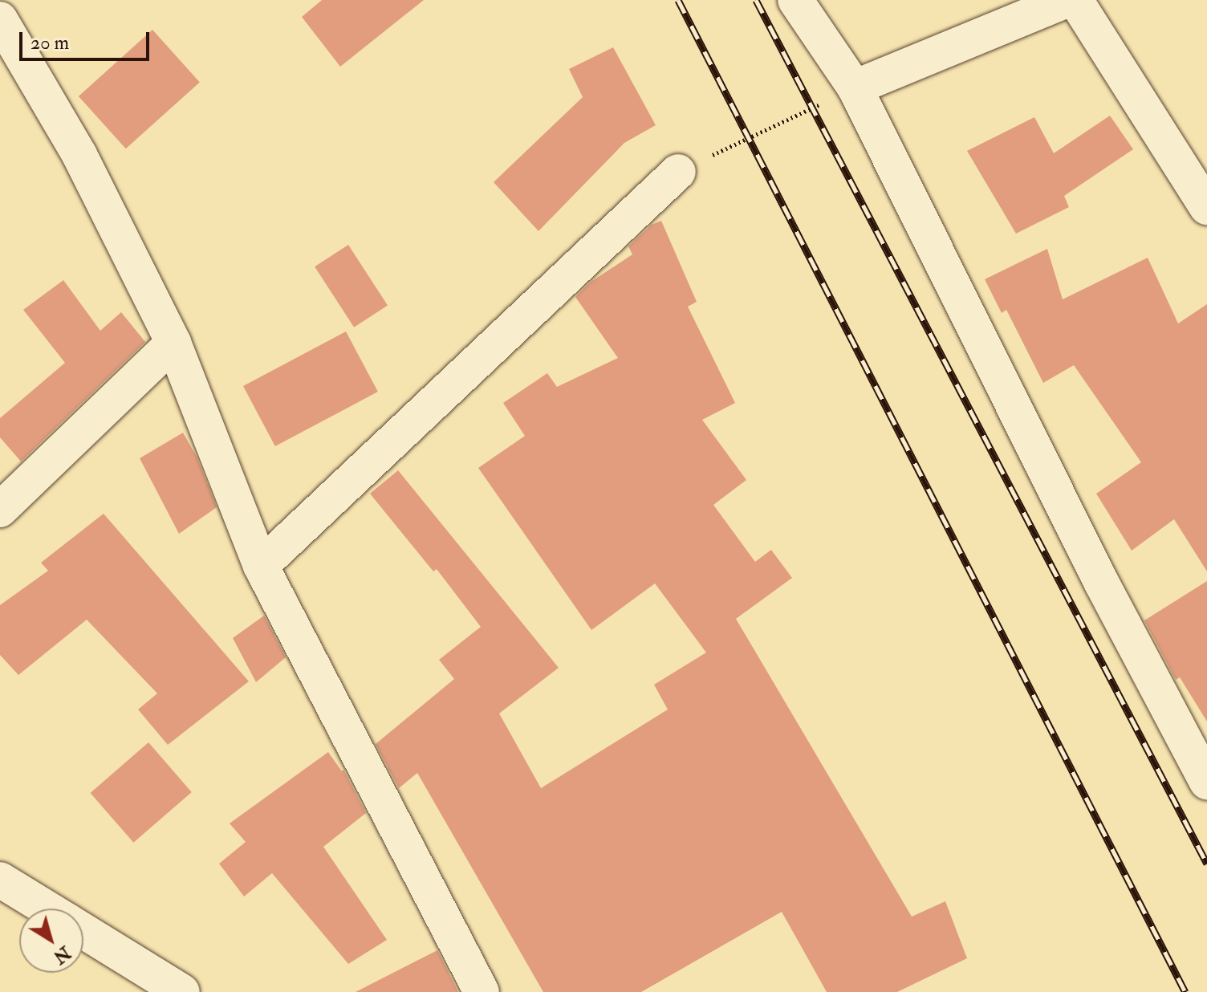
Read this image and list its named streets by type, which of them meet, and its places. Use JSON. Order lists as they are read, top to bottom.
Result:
{
  "scale_bar": "20 m",
  "north": "bottom right"
}
